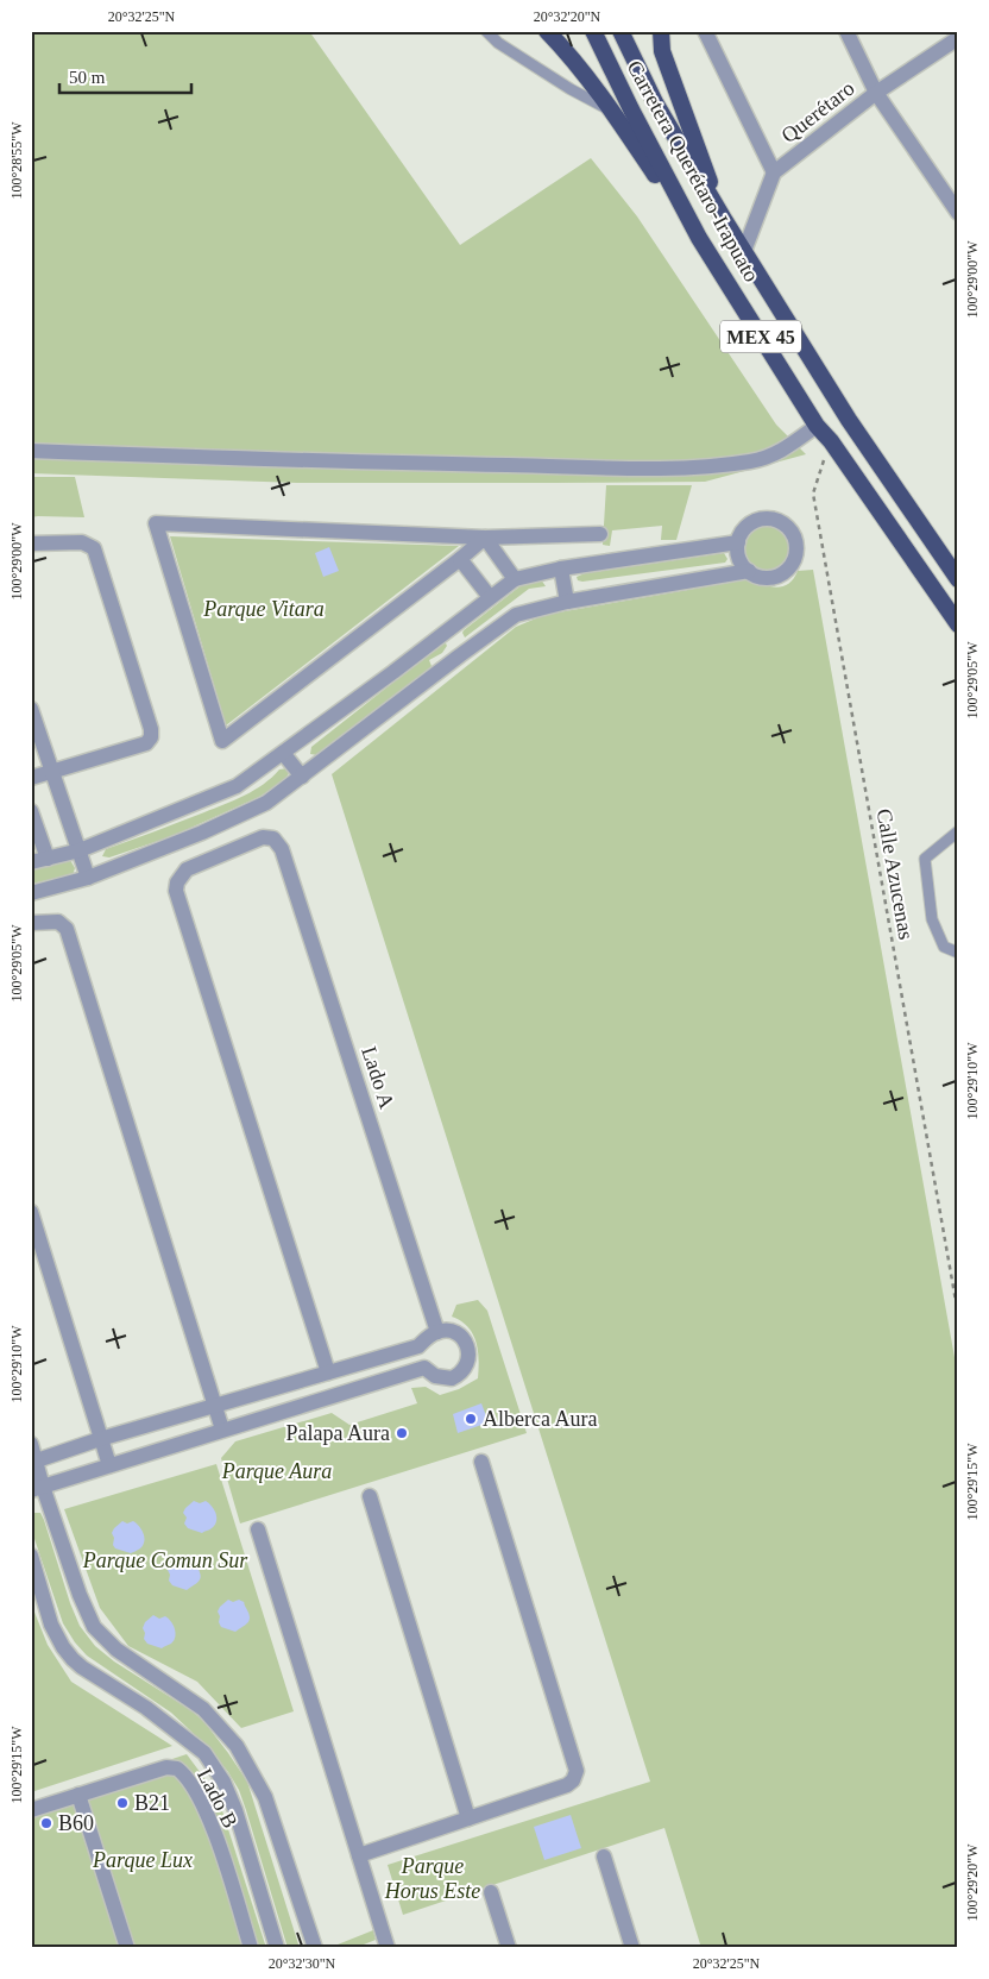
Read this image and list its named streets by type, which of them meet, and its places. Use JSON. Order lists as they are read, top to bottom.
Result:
{
  "streets": {
    "highway": ["Carretera Querétaro-Irapuato", "MEX 45"],
    "street": ["Querétaro", "Lado A", "Lado B"],
    "path": ["Calle Azucenas"]
  },
  "crossings": [
    ["Querétaro", "MEX 45"],
    ["Carretera Querétaro-Irapuato", "Calle Azucenas"]
  ],
  "parks": [
    "Parque Vitara",
    "Parque Aura",
    "Parque Comun Sur",
    "Parque Lux",
    "Parque Horus Este"
  ],
  "places": [
    "Alberca Aura",
    "Palapa Aura",
    "B21",
    "B60"
  ],
  "scale_bar": "50 m",
  "coordinates": [
    "20°32'25\"N",
    "20°32'20\"N",
    "100°28'55\"W",
    "100°29'00\"W",
    "100°29'05\"W",
    "100°29'10\"W",
    "100°29'15\"W",
    "100°29'20\"W",
    "20°32'30\"N"
  ]
}
